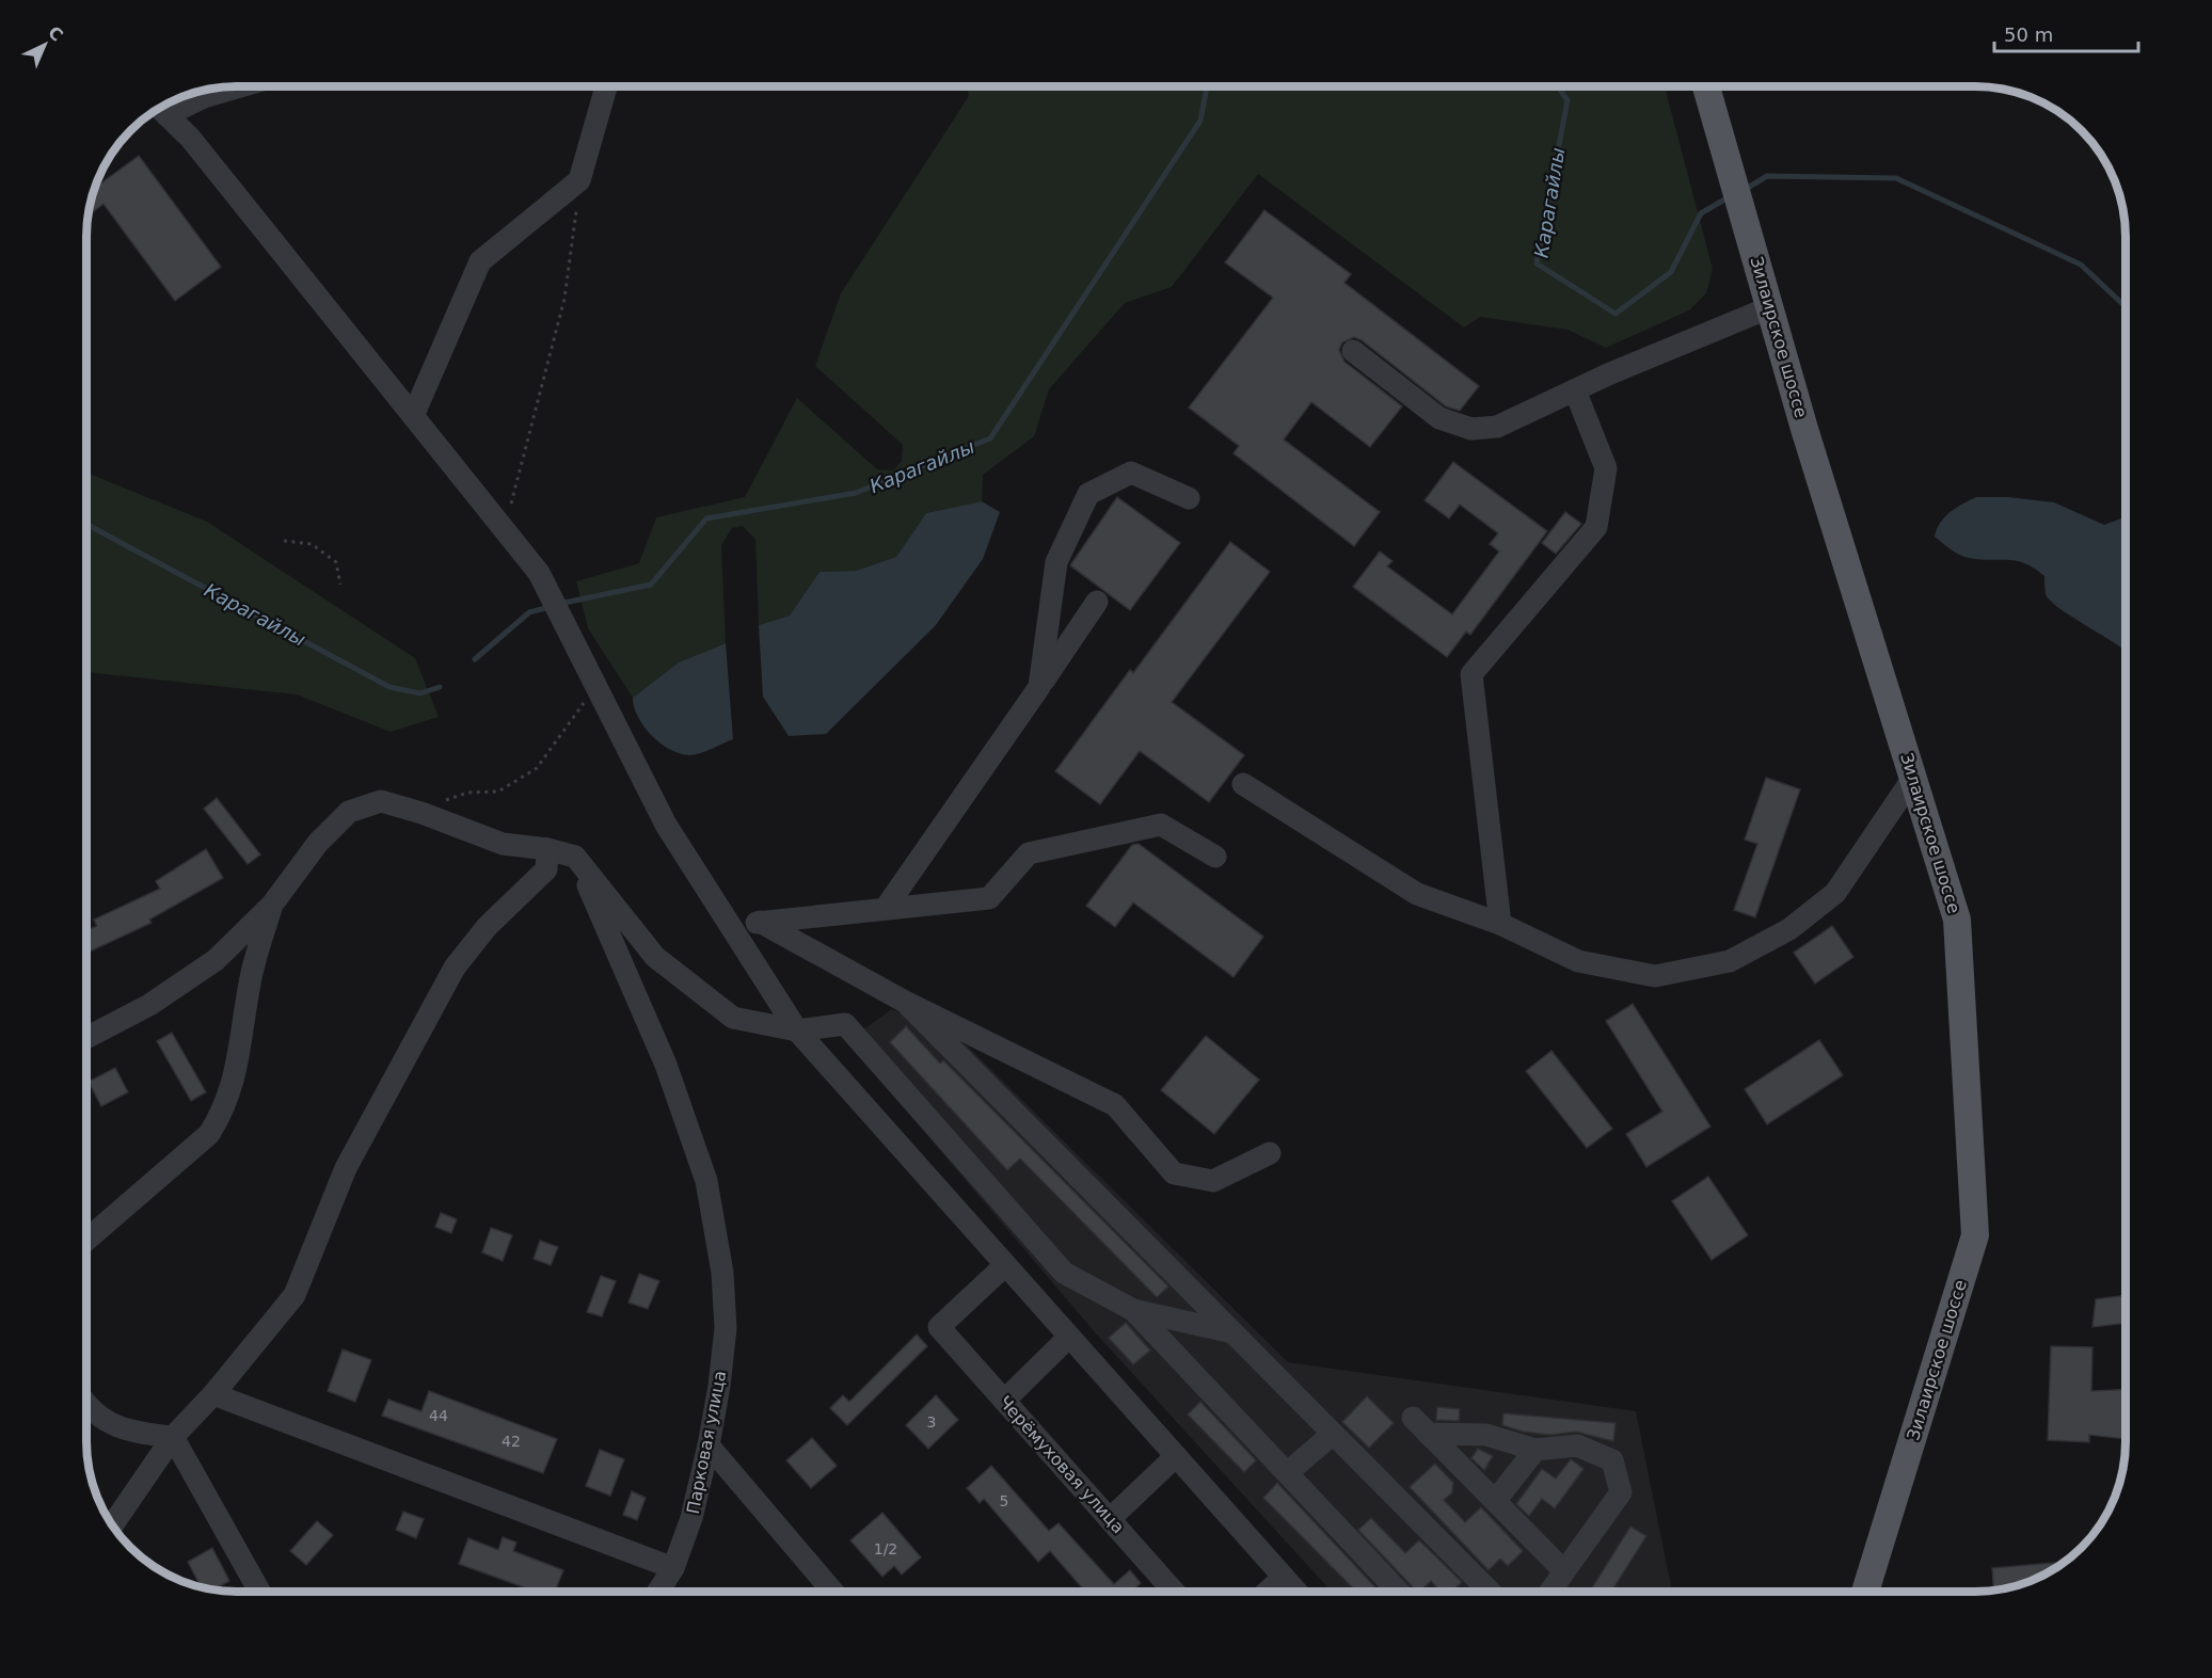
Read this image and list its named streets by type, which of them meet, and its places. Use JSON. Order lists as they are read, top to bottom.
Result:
{
  "streets": {
    "main road": ["Зилаирское шоссе"],
    "street": ["Парковая улица", "Черёмуховая улица"]
  },
  "water": ["Карагайлы"],
  "house_numbers": [
    "44",
    "3",
    "42",
    "5",
    "1/2"
  ],
  "scale_bar": "50 m",
  "north": "top right"
}
